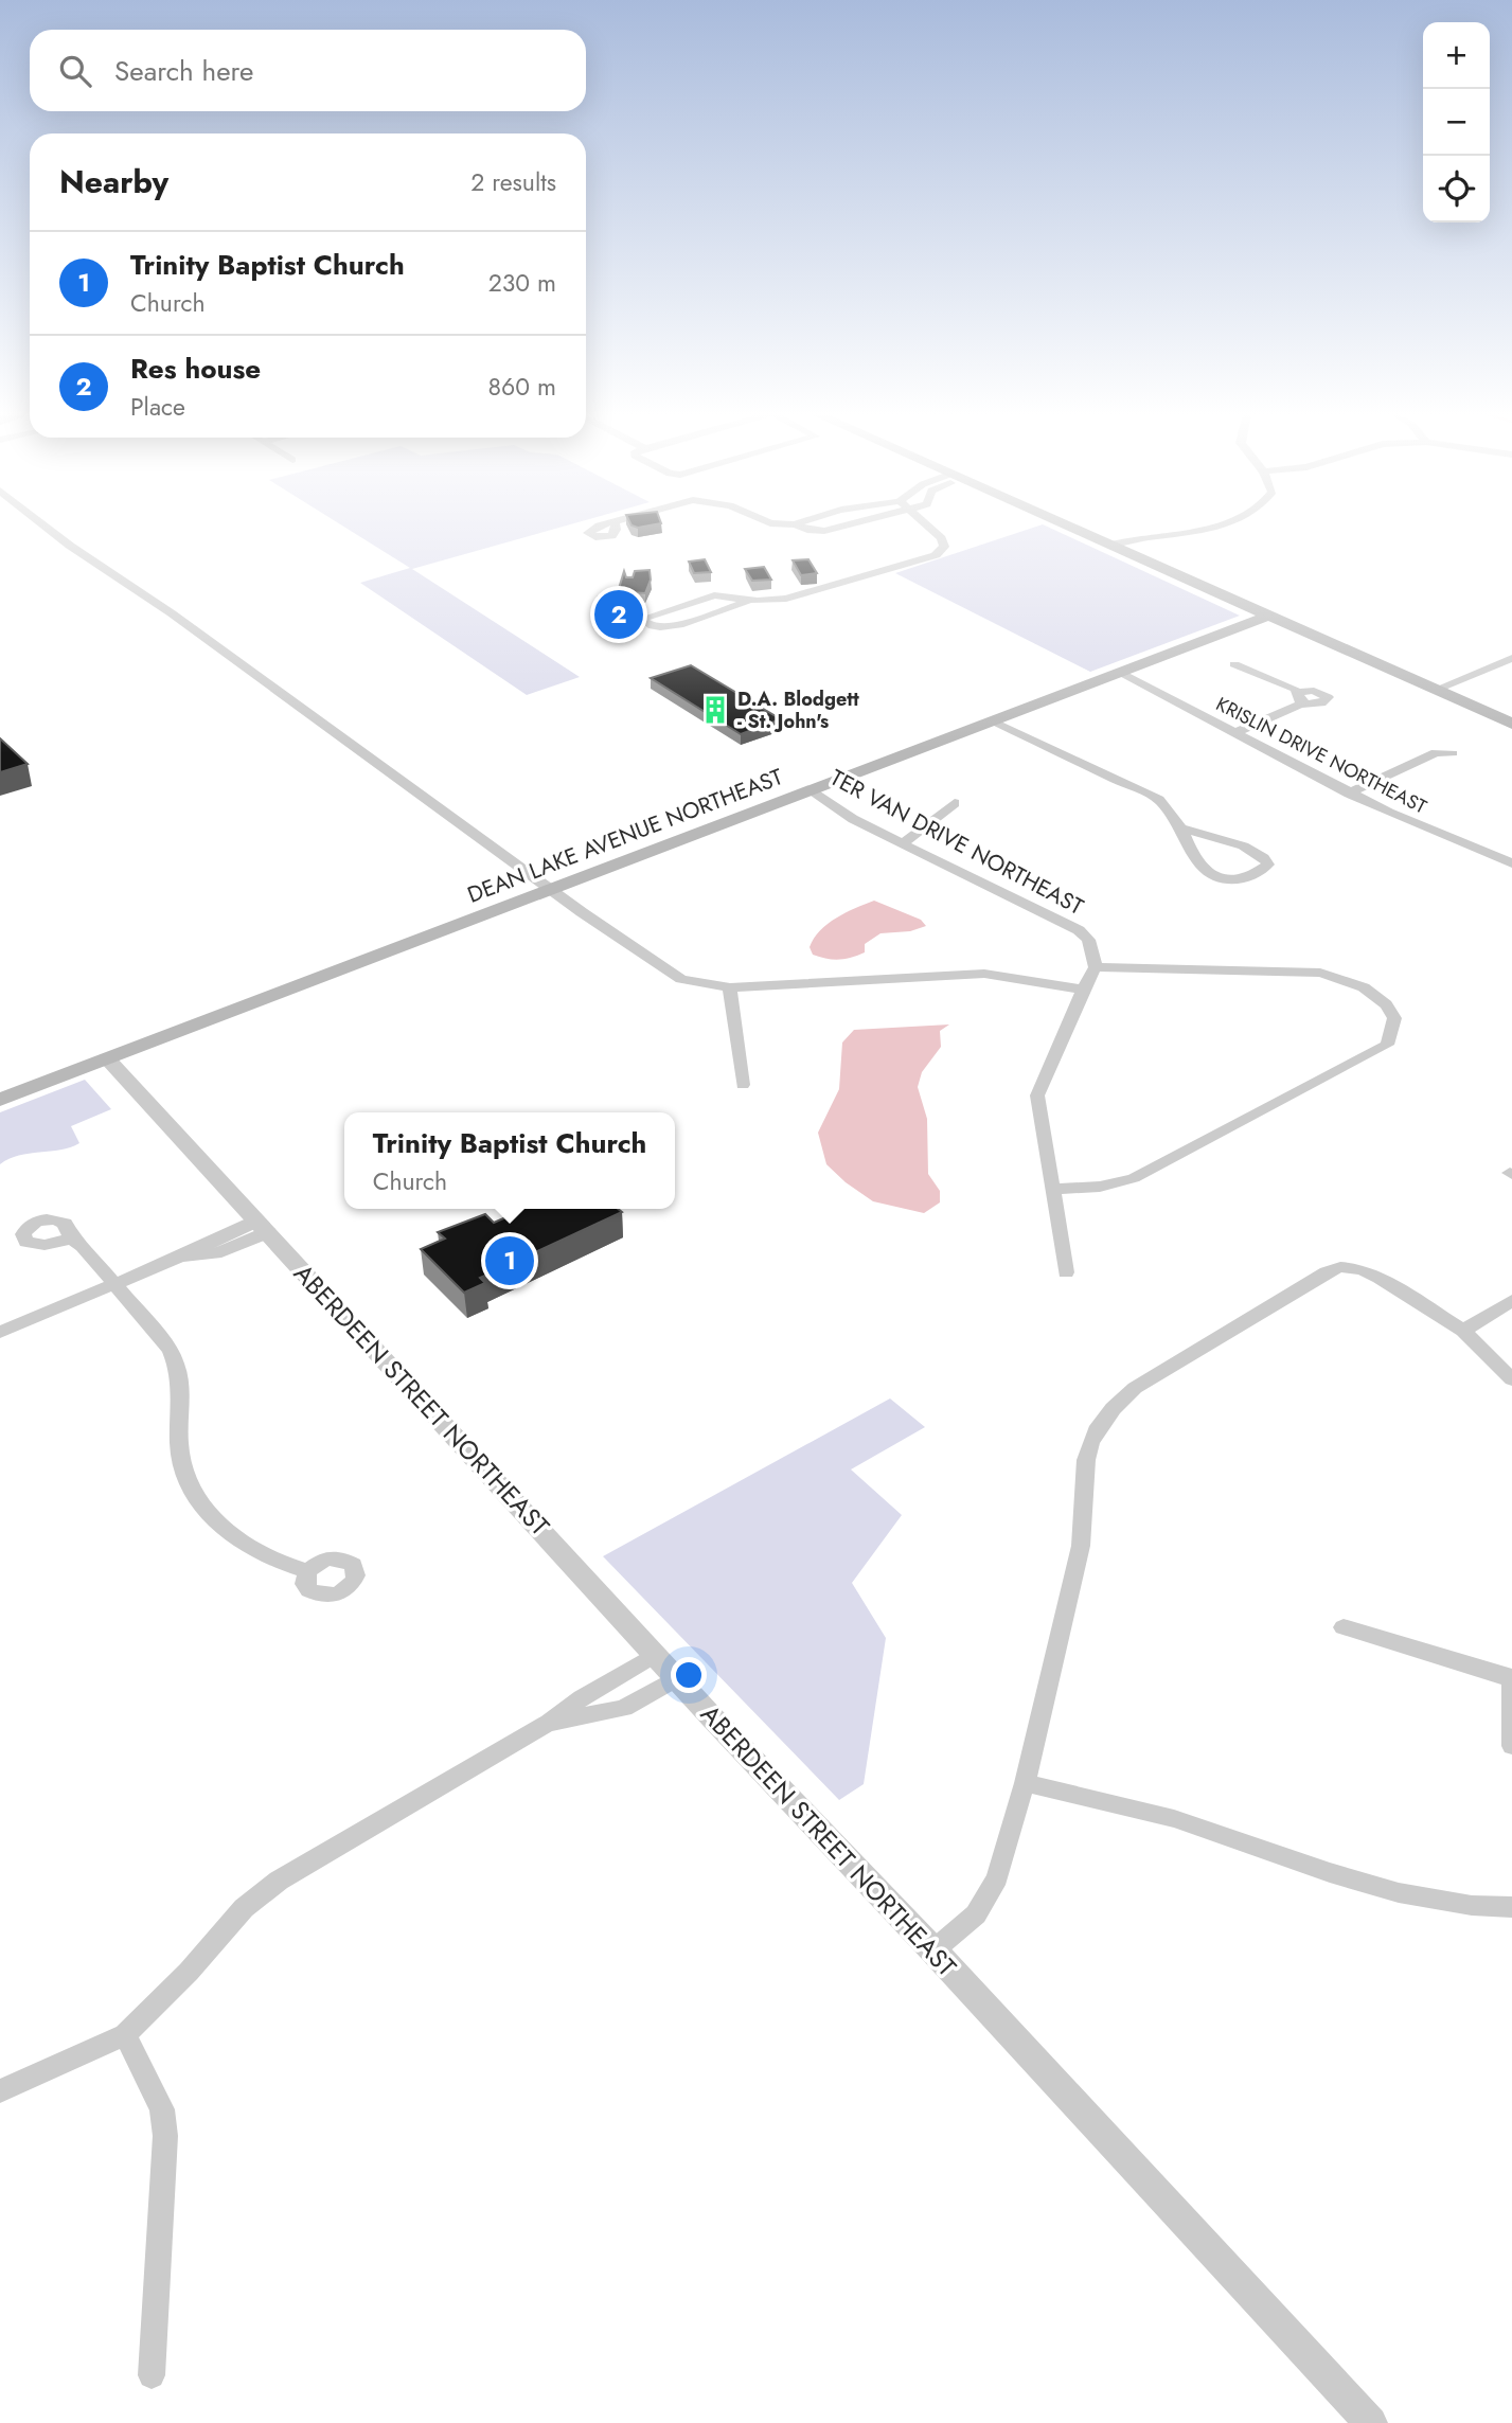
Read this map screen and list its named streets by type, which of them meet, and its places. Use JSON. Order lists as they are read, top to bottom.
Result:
{
  "streets": {
    "main road": ["DEAN LAKE AVENUE NORTHEAST"],
    "street": ["KRISLIN DRIVE NORTHEAST", "TER VAN DRIVE NORTHEAST", "ABERDEEN STREET NORTHEAST"]
  },
  "crossings": [
    ["KRISLIN DRIVE NORTHEAST", "DEAN LAKE AVENUE NORTHEAST"],
    ["DEAN LAKE AVENUE NORTHEAST", "TER VAN DRIVE NORTHEAST"],
    ["DEAN LAKE AVENUE NORTHEAST", "ABERDEEN STREET NORTHEAST"]
  ],
  "places": {
    "building": ["D.A. Blodgett - St. John's"]
  },
  "page": {
    "map_buttons": ["+", "−"],
    "search": "Search here",
    "heading": ["Nearby", "2 results"],
    "list": [
      {
        "mark": "1",
        "name": "Trinity Baptist Church",
        "note": "Church",
        "value": "230 m"
      },
      {
        "mark": "2",
        "name": "Res house",
        "note": "Place",
        "value": "860 m"
      }
    ],
    "pins": ["2", "1"],
    "popup": ["Trinity Baptist Church", "Church"]
  }
}
